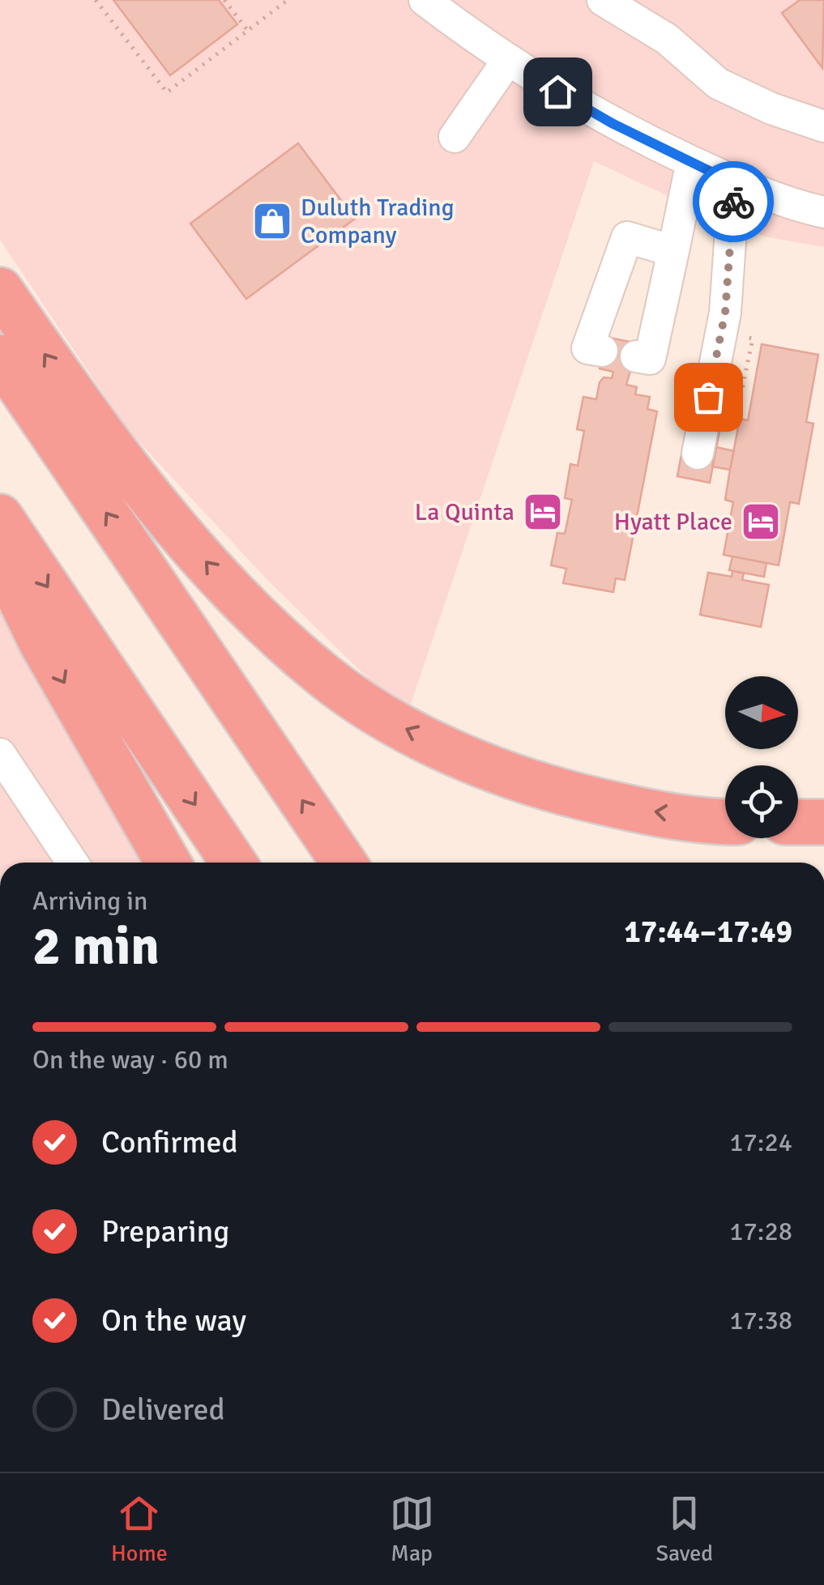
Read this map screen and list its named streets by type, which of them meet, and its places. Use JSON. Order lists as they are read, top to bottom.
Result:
{
  "places": {
    "shop": ["Duluth Trading Company"],
    "hotel": ["La Quinta", "Hyatt Place"]
  },
  "north": "right",
  "page": {
    "heading": ["2 min", "Arriving in", "17:44–17:49"],
    "bar": "On the way · 60 m",
    "list": [
      ["Confirmed", "17:24"],
      ["Preparing", "17:28"],
      ["On the way", "17:38"],
      "Delivered"
    ],
    "tabs": ["Home", "Map", "Saved"]
  }
}
